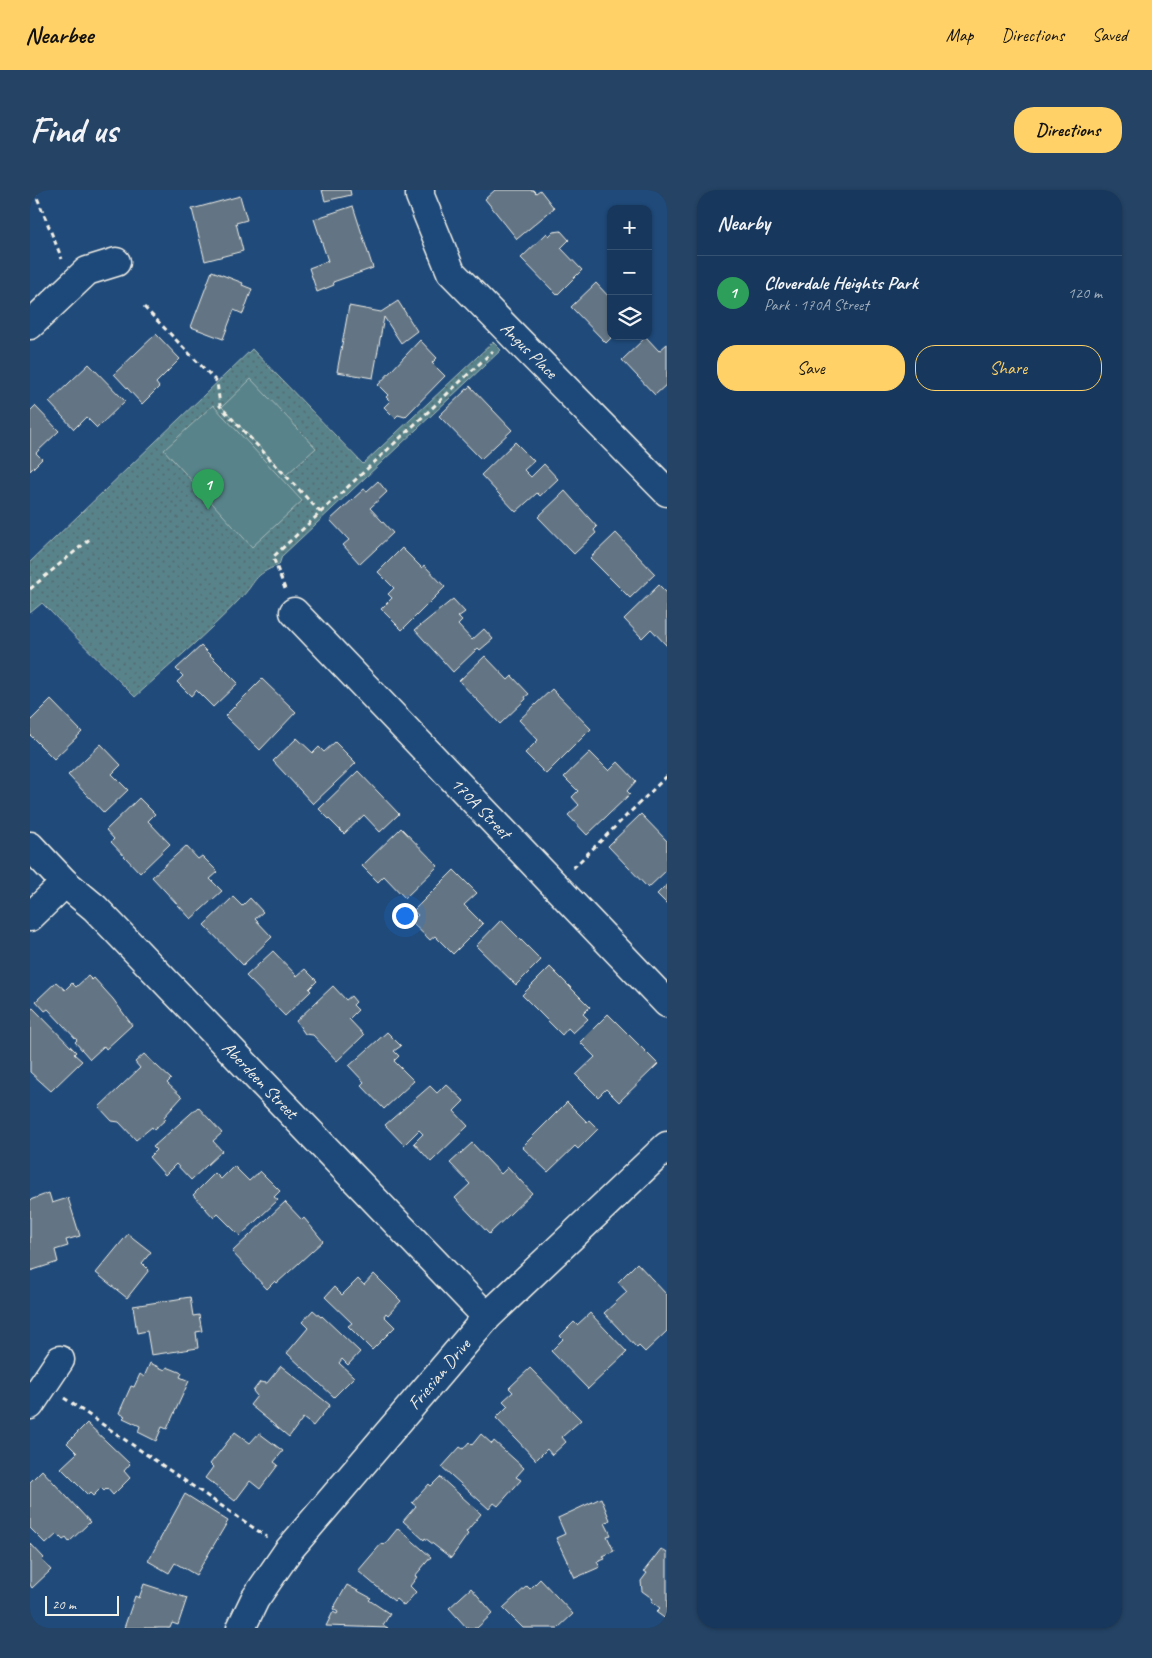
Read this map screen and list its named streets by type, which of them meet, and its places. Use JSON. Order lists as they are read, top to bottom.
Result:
{
  "streets": {
    "street": [
      "Angus Place",
      "170A Street",
      "Aberdeen Street",
      "Friesian Drive"
    ]
  },
  "crossings": [
    ["Aberdeen Street", "Friesian Drive"]
  ],
  "scale_bar": "20 m",
  "page": {
    "header": "Nearbee",
    "nav": ["Map", "Directions", "Saved"],
    "buttons": [
      "Directions",
      ["Save", "Share"]
    ],
    "title": "Find us",
    "heading": "Nearby",
    "map_buttons": ["+", "−"],
    "list": [
      {
        "mark": "1",
        "name": "Cloverdale Heights Park",
        "note": "Park · 170A Street",
        "value": "120 m"
      }
    ],
    "pins": "1",
    "scale": "20 m"
  }
}
